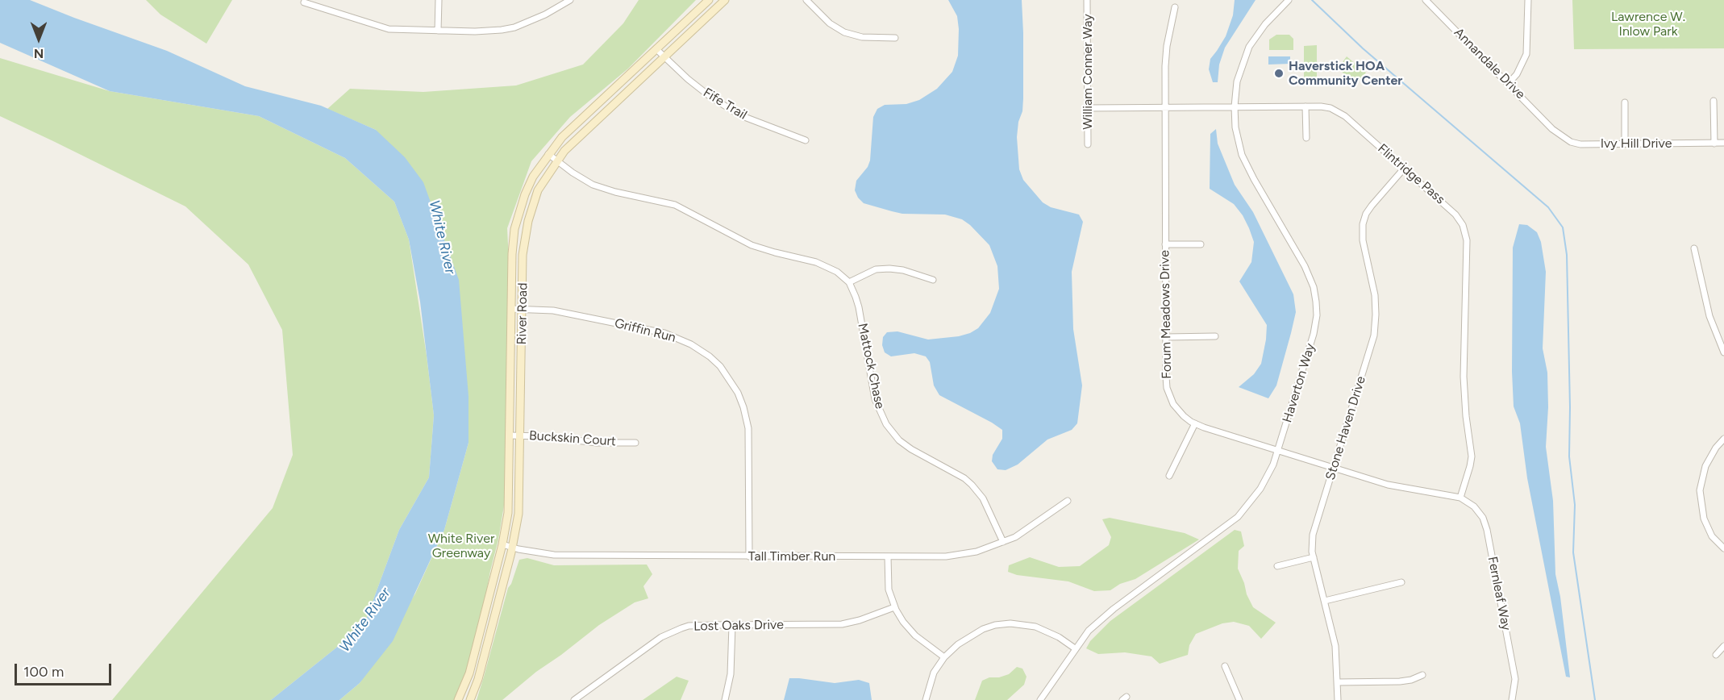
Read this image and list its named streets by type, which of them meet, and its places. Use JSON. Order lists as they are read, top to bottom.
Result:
{
  "streets": {
    "main road": ["River Road"],
    "street": [
      "Annandale Drive",
      "William Conner Way",
      "Fife Trail",
      "Ivy Hill Drive",
      "Flintridge Pass",
      "Forum Meadows Drive",
      "Griffin Run",
      "Mattock Chase",
      "Haverton Way",
      "Stone Haven Drive",
      "Buckskin Court",
      "Tall Timber Run",
      "Fernleaf Way",
      "Lost Oaks Drive"
    ]
  },
  "crossings": [
    ["Annandale Drive", "Ivy Hill Drive"],
    ["William Conner Way", "Flintridge Pass"],
    ["Fife Trail", "River Road"],
    ["Flintridge Pass", "Forum Meadows Drive"],
    ["Flintridge Pass", "Haverton Way"],
    ["Flintridge Pass", "Stone Haven Drive"],
    ["Flintridge Pass", "Fernleaf Way"],
    ["River Road", "Griffin Run"],
    ["River Road", "Buckskin Court"],
    ["River Road", "Tall Timber Run"],
    ["Forum Meadows Drive", "Haverton Way"],
    ["Forum Meadows Drive", "Stone Haven Drive"],
    ["Forum Meadows Drive", "Fernleaf Way"],
    ["Griffin Run", "Tall Timber Run"],
    ["Mattock Chase", "Tall Timber Run"]
  ],
  "water": ["White River"],
  "parks": ["Lawrence W. Inlow Park", "White River Greenway"],
  "places": ["Haverstick HOA Community Center"],
  "scale_bar": "100 m",
  "north": "bottom"
}
